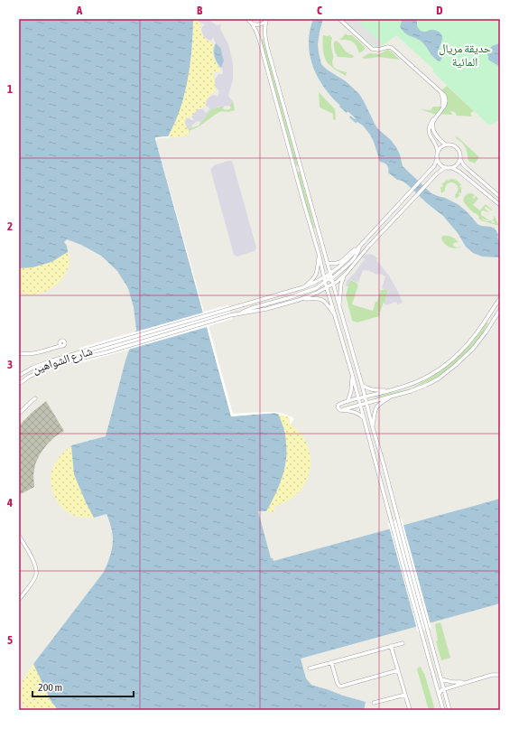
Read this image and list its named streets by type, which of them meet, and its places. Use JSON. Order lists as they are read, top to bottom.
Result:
{
  "streets": {
    "street": ["شارع الشواهين"]
  },
  "parks": ["حديقة مريال المائية"],
  "scale_bar": "200 m",
  "grid": {
    "columns": [
      "A",
      "B",
      "C",
      "D"
    ],
    "rows": [
      "1",
      "2",
      "3",
      "4",
      "5"
    ]
  }
}
